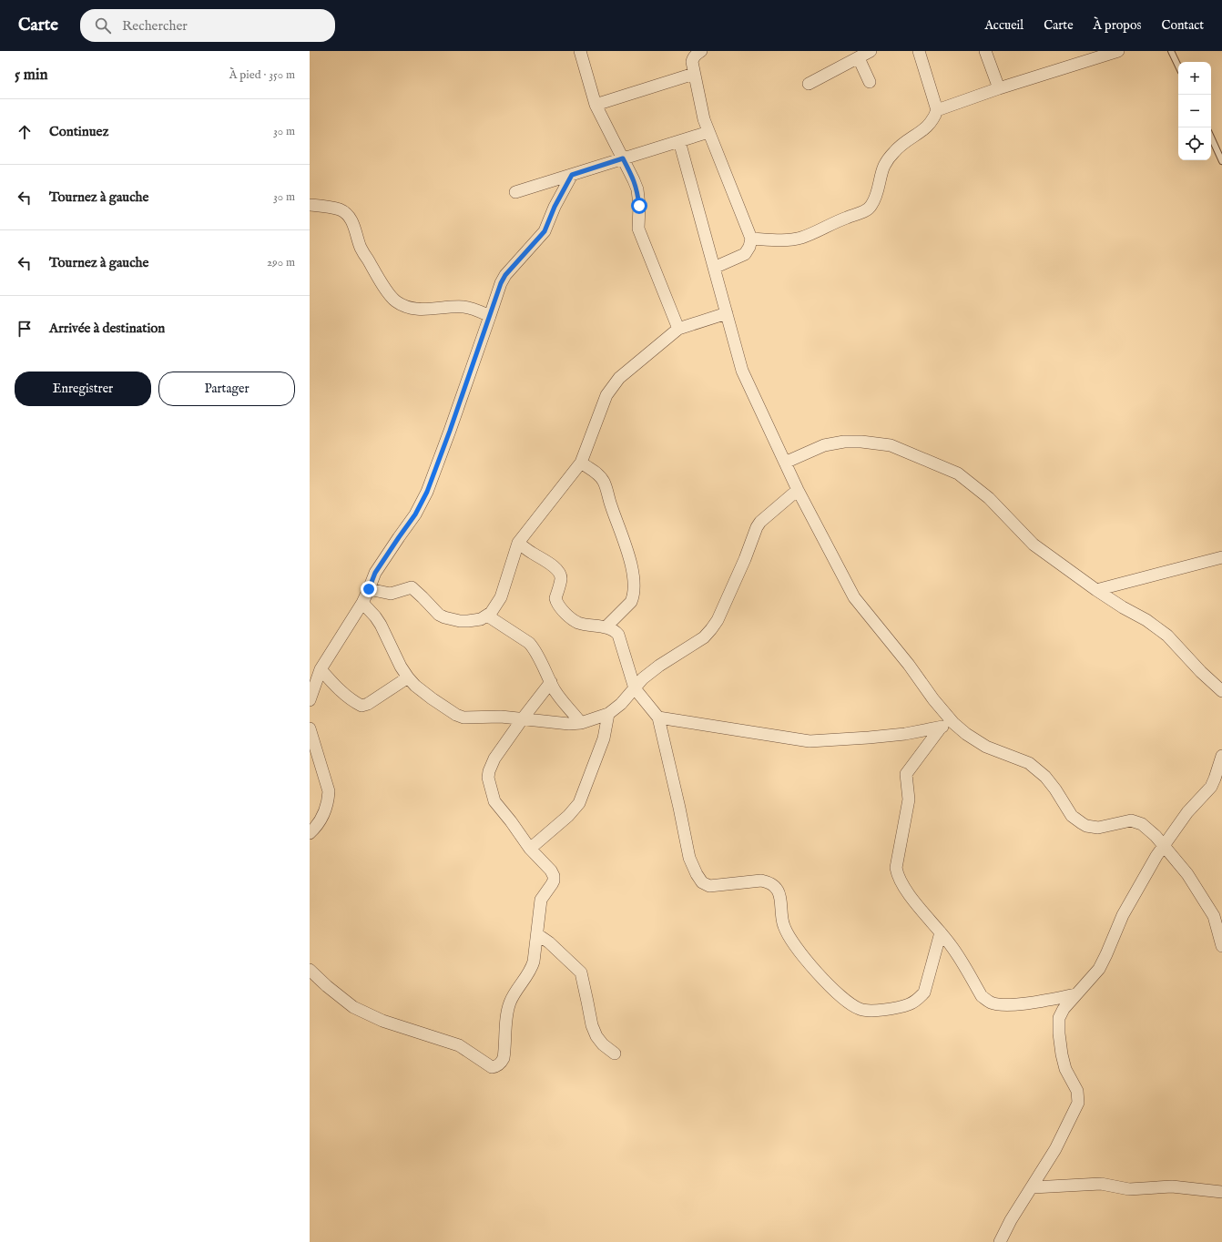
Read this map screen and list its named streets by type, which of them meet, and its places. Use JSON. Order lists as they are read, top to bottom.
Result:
{
  "page": {
    "header": "Carte",
    "search": "Rechercher",
    "nav": [
      "Accueil",
      "Carte",
      "À propos",
      "Contact"
    ],
    "heading": ["5 min", "À pied · 350 m"],
    "map_buttons": ["+", "−"],
    "list": [
      ["Continuez", "30 m"],
      ["Tournez à gauche", "30 m"],
      ["Tournez à gauche", "290 m"],
      "Arrivée à destination"
    ],
    "buttons": ["Enregistrer", "Partager"]
  }
}
